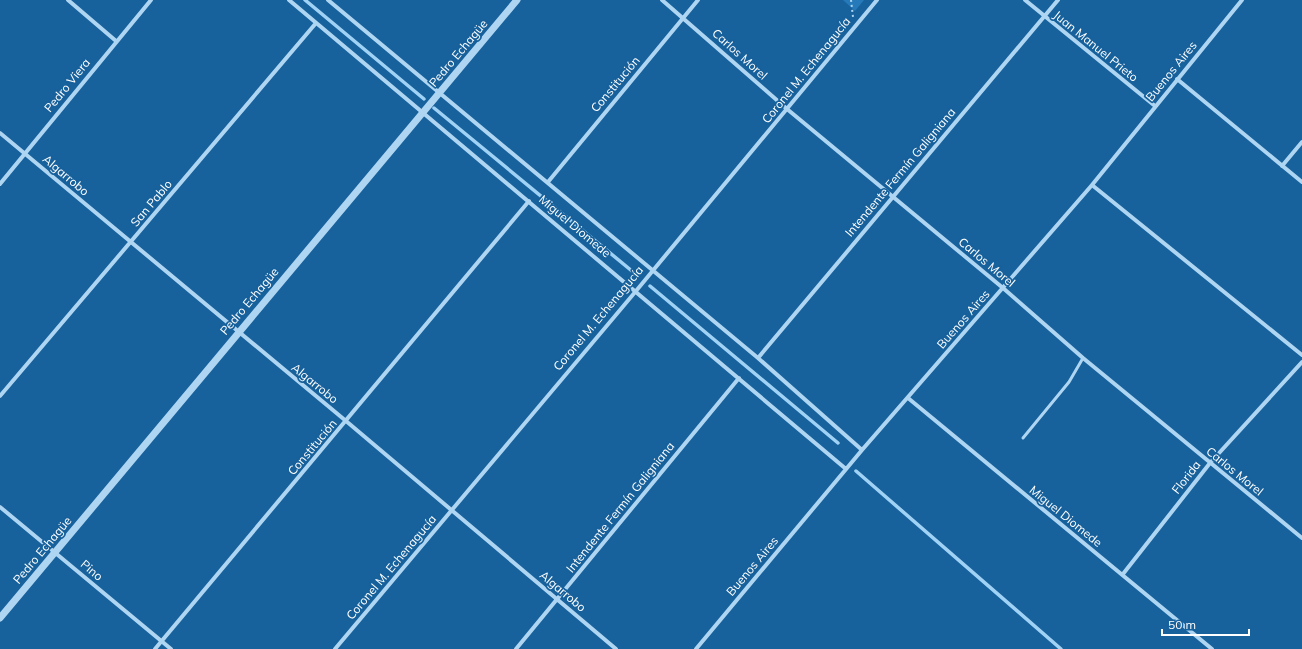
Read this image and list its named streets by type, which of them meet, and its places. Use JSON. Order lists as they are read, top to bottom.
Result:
{
  "streets": {
    "street": [
      "Juan Manuel Prieto",
      "Pedro Echagüe",
      "Carlos Morel",
      "Coronel M. Echenagucía",
      "Buenos Aires",
      "Constitución",
      "Pedro Viera",
      "Intendente Fermín Galigniana",
      "Algarrobo",
      "San Pablo",
      "Miguel Diomede",
      "Florida",
      "Pino"
    ]
  },
  "crossings": [
    ["Juan Manuel Prieto", "Buenos Aires"],
    ["Juan Manuel Prieto", "Intendente Fermín Galigniana"],
    ["Pedro Echagüe", "Algarrobo"],
    ["Pedro Echagüe", "Miguel Diomede"],
    ["Pedro Echagüe", "Pino"],
    ["Carlos Morel", "Coronel M. Echenagucía"],
    ["Carlos Morel", "Buenos Aires"],
    ["Carlos Morel", "Constitución"],
    ["Carlos Morel", "Intendente Fermín Galigniana"],
    ["Carlos Morel", "Florida"],
    ["Coronel M. Echenagucía", "Algarrobo"],
    ["Coronel M. Echenagucía", "Miguel Diomede"],
    ["Buenos Aires", "Miguel Diomede"],
    ["Constitución", "Algarrobo"],
    ["Constitución", "Miguel Diomede"],
    ["Constitución", "Pino"],
    ["Pedro Viera", "Algarrobo"],
    ["Intendente Fermín Galigniana", "Algarrobo"],
    ["Intendente Fermín Galigniana", "Miguel Diomede"],
    ["Algarrobo", "San Pablo"],
    ["San Pablo", "Miguel Diomede"],
    ["Miguel Diomede", "Florida"]
  ],
  "scale_bar": "50 m"
}
